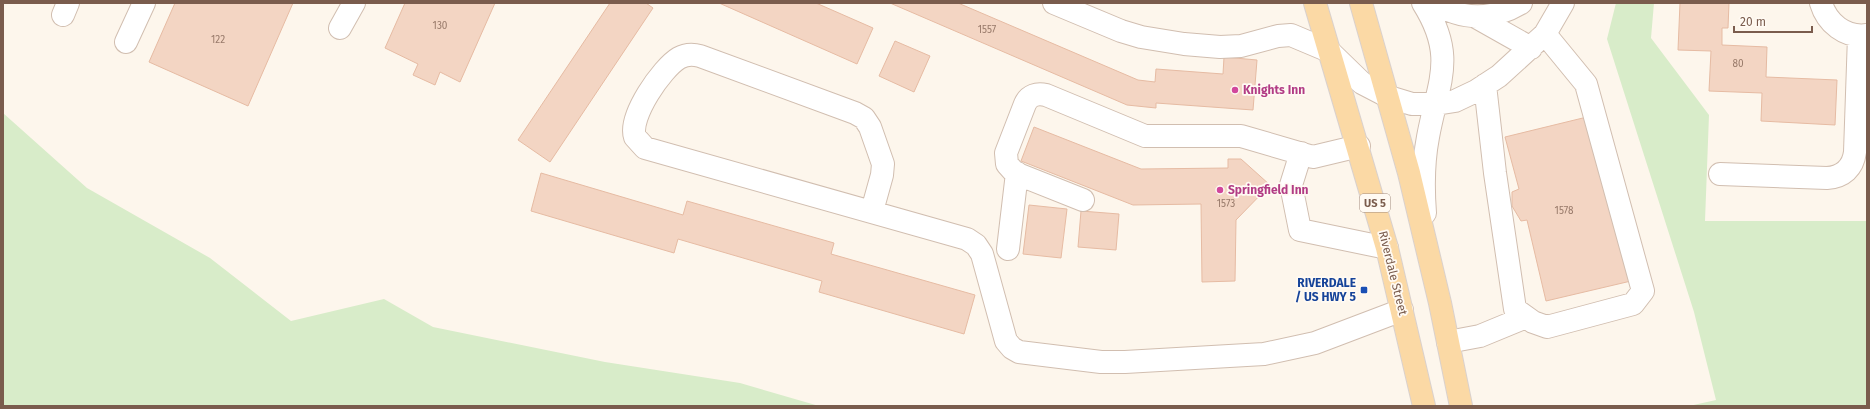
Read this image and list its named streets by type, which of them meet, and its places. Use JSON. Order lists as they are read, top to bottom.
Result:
{
  "streets": {
    "main road": ["US 5", "Riverdale Street"]
  },
  "places": {
    "other": ["Knights Inn", "Springfield Inn"],
    "transit": ["RIVERDALE / US HWY 5"]
  },
  "house_numbers": [
    "130",
    "1557",
    "122",
    "80",
    "1573",
    "1578"
  ],
  "scale_bar": "20 m"
}
